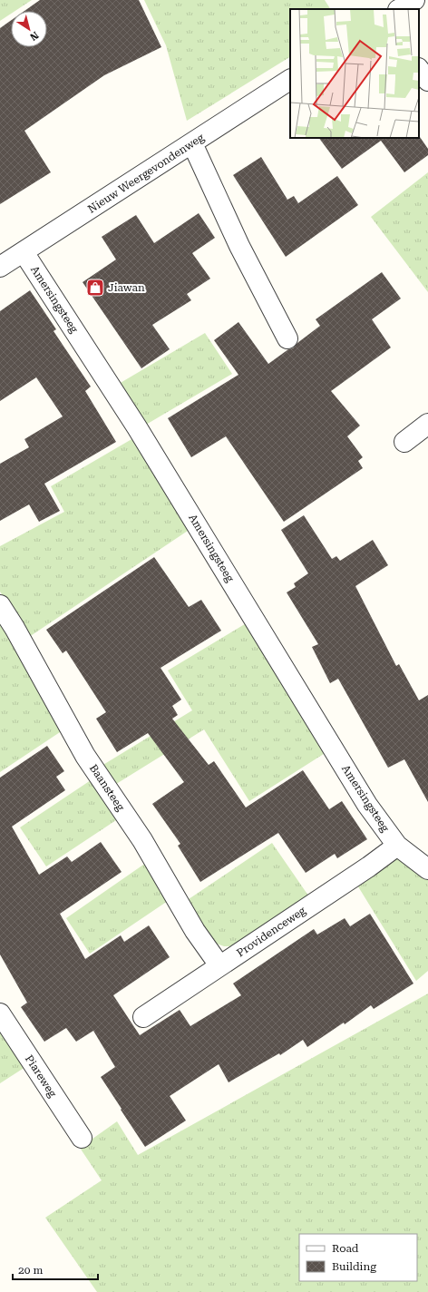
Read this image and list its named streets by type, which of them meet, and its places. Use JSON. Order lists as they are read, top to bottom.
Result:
{
  "streets": {
    "street": [
      "Nieuw Weergevondenweg",
      "Amersingsteeg",
      "Baansteeg",
      "Providenceweg",
      "Piareweg"
    ]
  },
  "crossings": [
    ["Nieuw Weergevondenweg", "Amersingsteeg"],
    ["Amersingsteeg", "Providenceweg"],
    ["Baansteeg", "Providenceweg"]
  ],
  "places": {
    "shop": ["Jiawan"]
  },
  "legend": ["Road", "Building"],
  "scale_bar": "20 m",
  "north": "bottom right"
}
